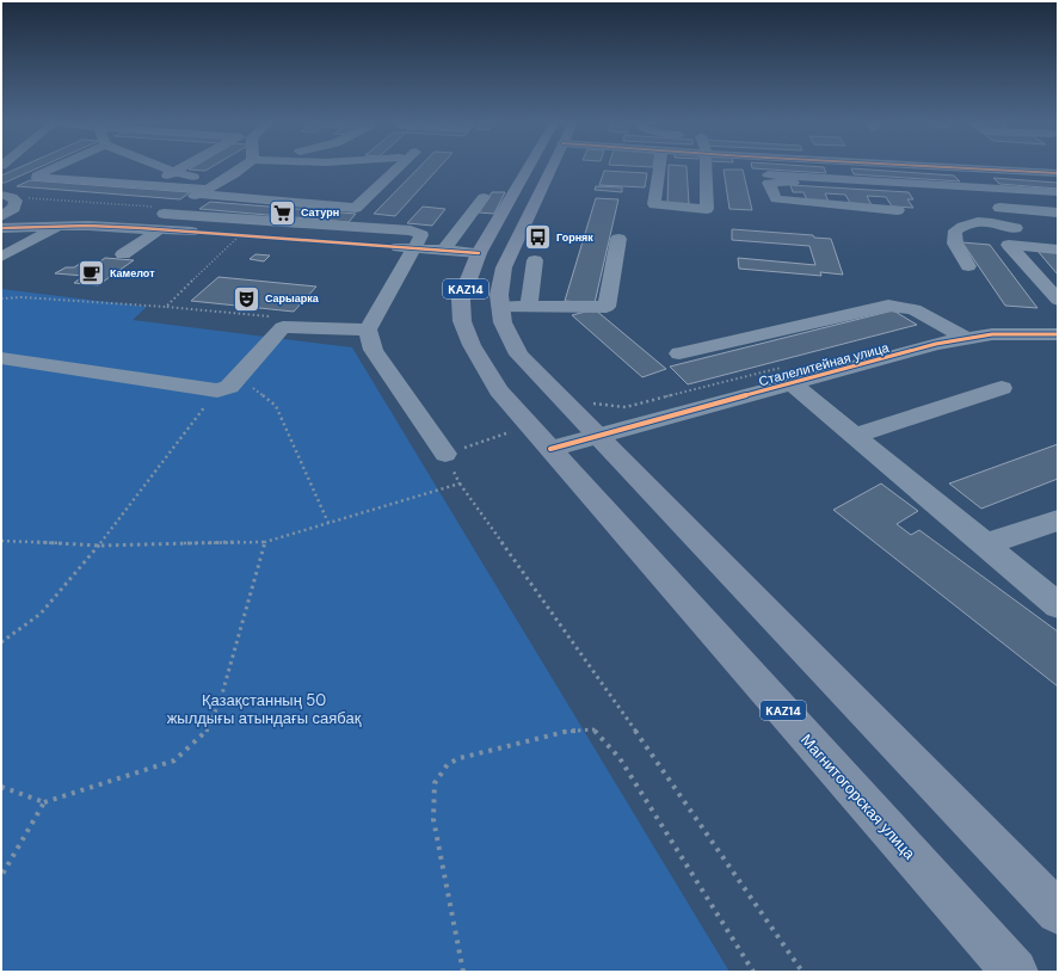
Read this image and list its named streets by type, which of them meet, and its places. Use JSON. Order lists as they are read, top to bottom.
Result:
{
  "streets": {
    "main road": ["KAZ14", "Магнитогорская улица"],
    "street": ["Сталелитейная улица"]
  },
  "crossings": [
    ["KAZ14", "Сталелитейная улица"]
  ],
  "parks": ["Қазақстанның 50 жылдығы атындағы саябақ"],
  "places": {
    "supermarket": ["Сатурн"],
    "bus stop": ["Горняк"],
    "cafe": ["Камелот"],
    "theatre": ["Сарыарка"]
  }
}
